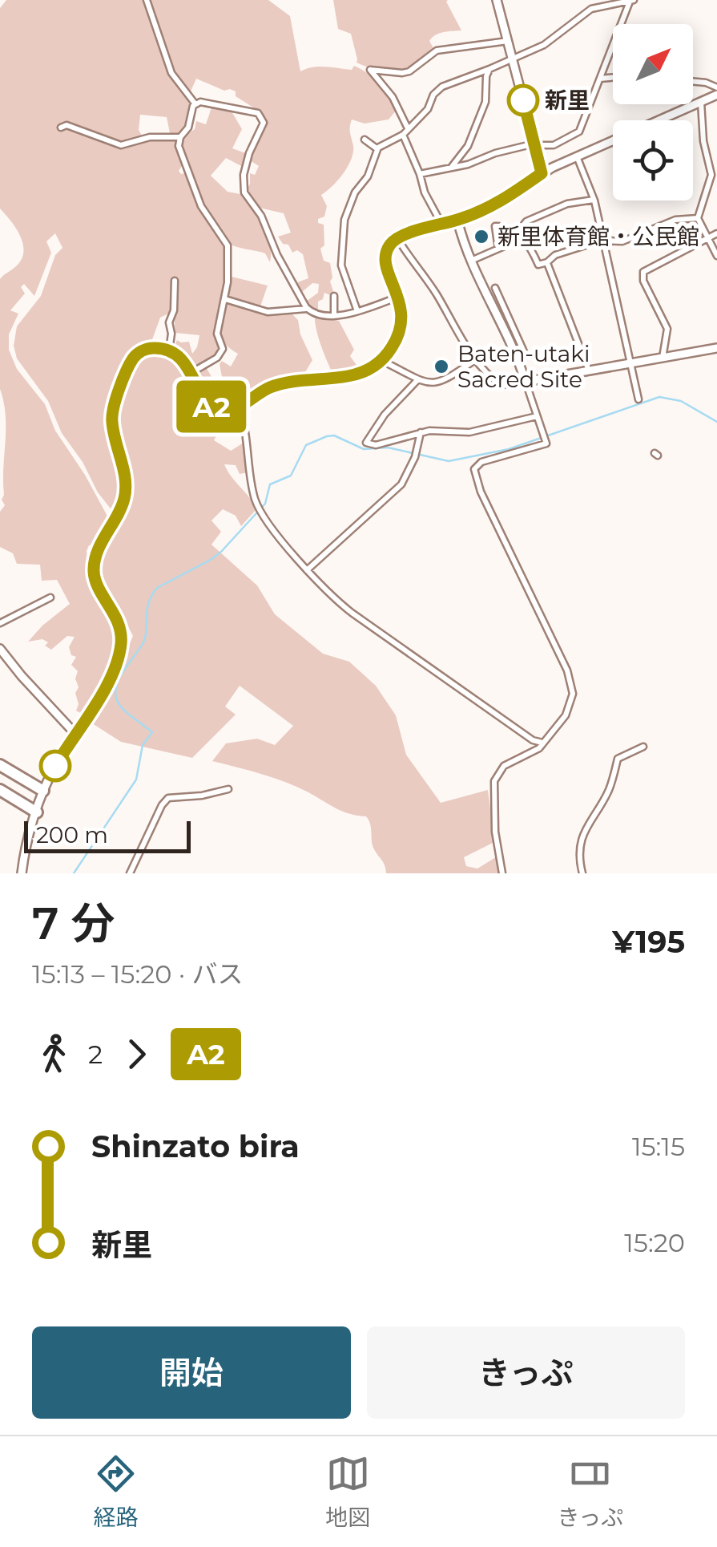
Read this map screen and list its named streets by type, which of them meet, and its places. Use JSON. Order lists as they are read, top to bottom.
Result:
{
  "places": ["新里", "新里体育館・公民館", "Baten-utaki Sacred Site"],
  "lines": ["bus line A2"],
  "scale_bar": "200 m",
  "north": "top right",
  "page": {
    "on_map": "A2",
    "scale": "200 m",
    "heading": ["7 分", "15:13 – 15:20 · バス", "¥195"],
    "legs": ["2", "A2"],
    "list": [
      {
        "name": "Shinzato bira",
        "value": "15:15"
      },
      {
        "name": "新里",
        "value": "15:20"
      }
    ],
    "buttons": ["開始", "きっぷ"],
    "tabs": ["経路", "地図", "きっぷ"]
  }
}
